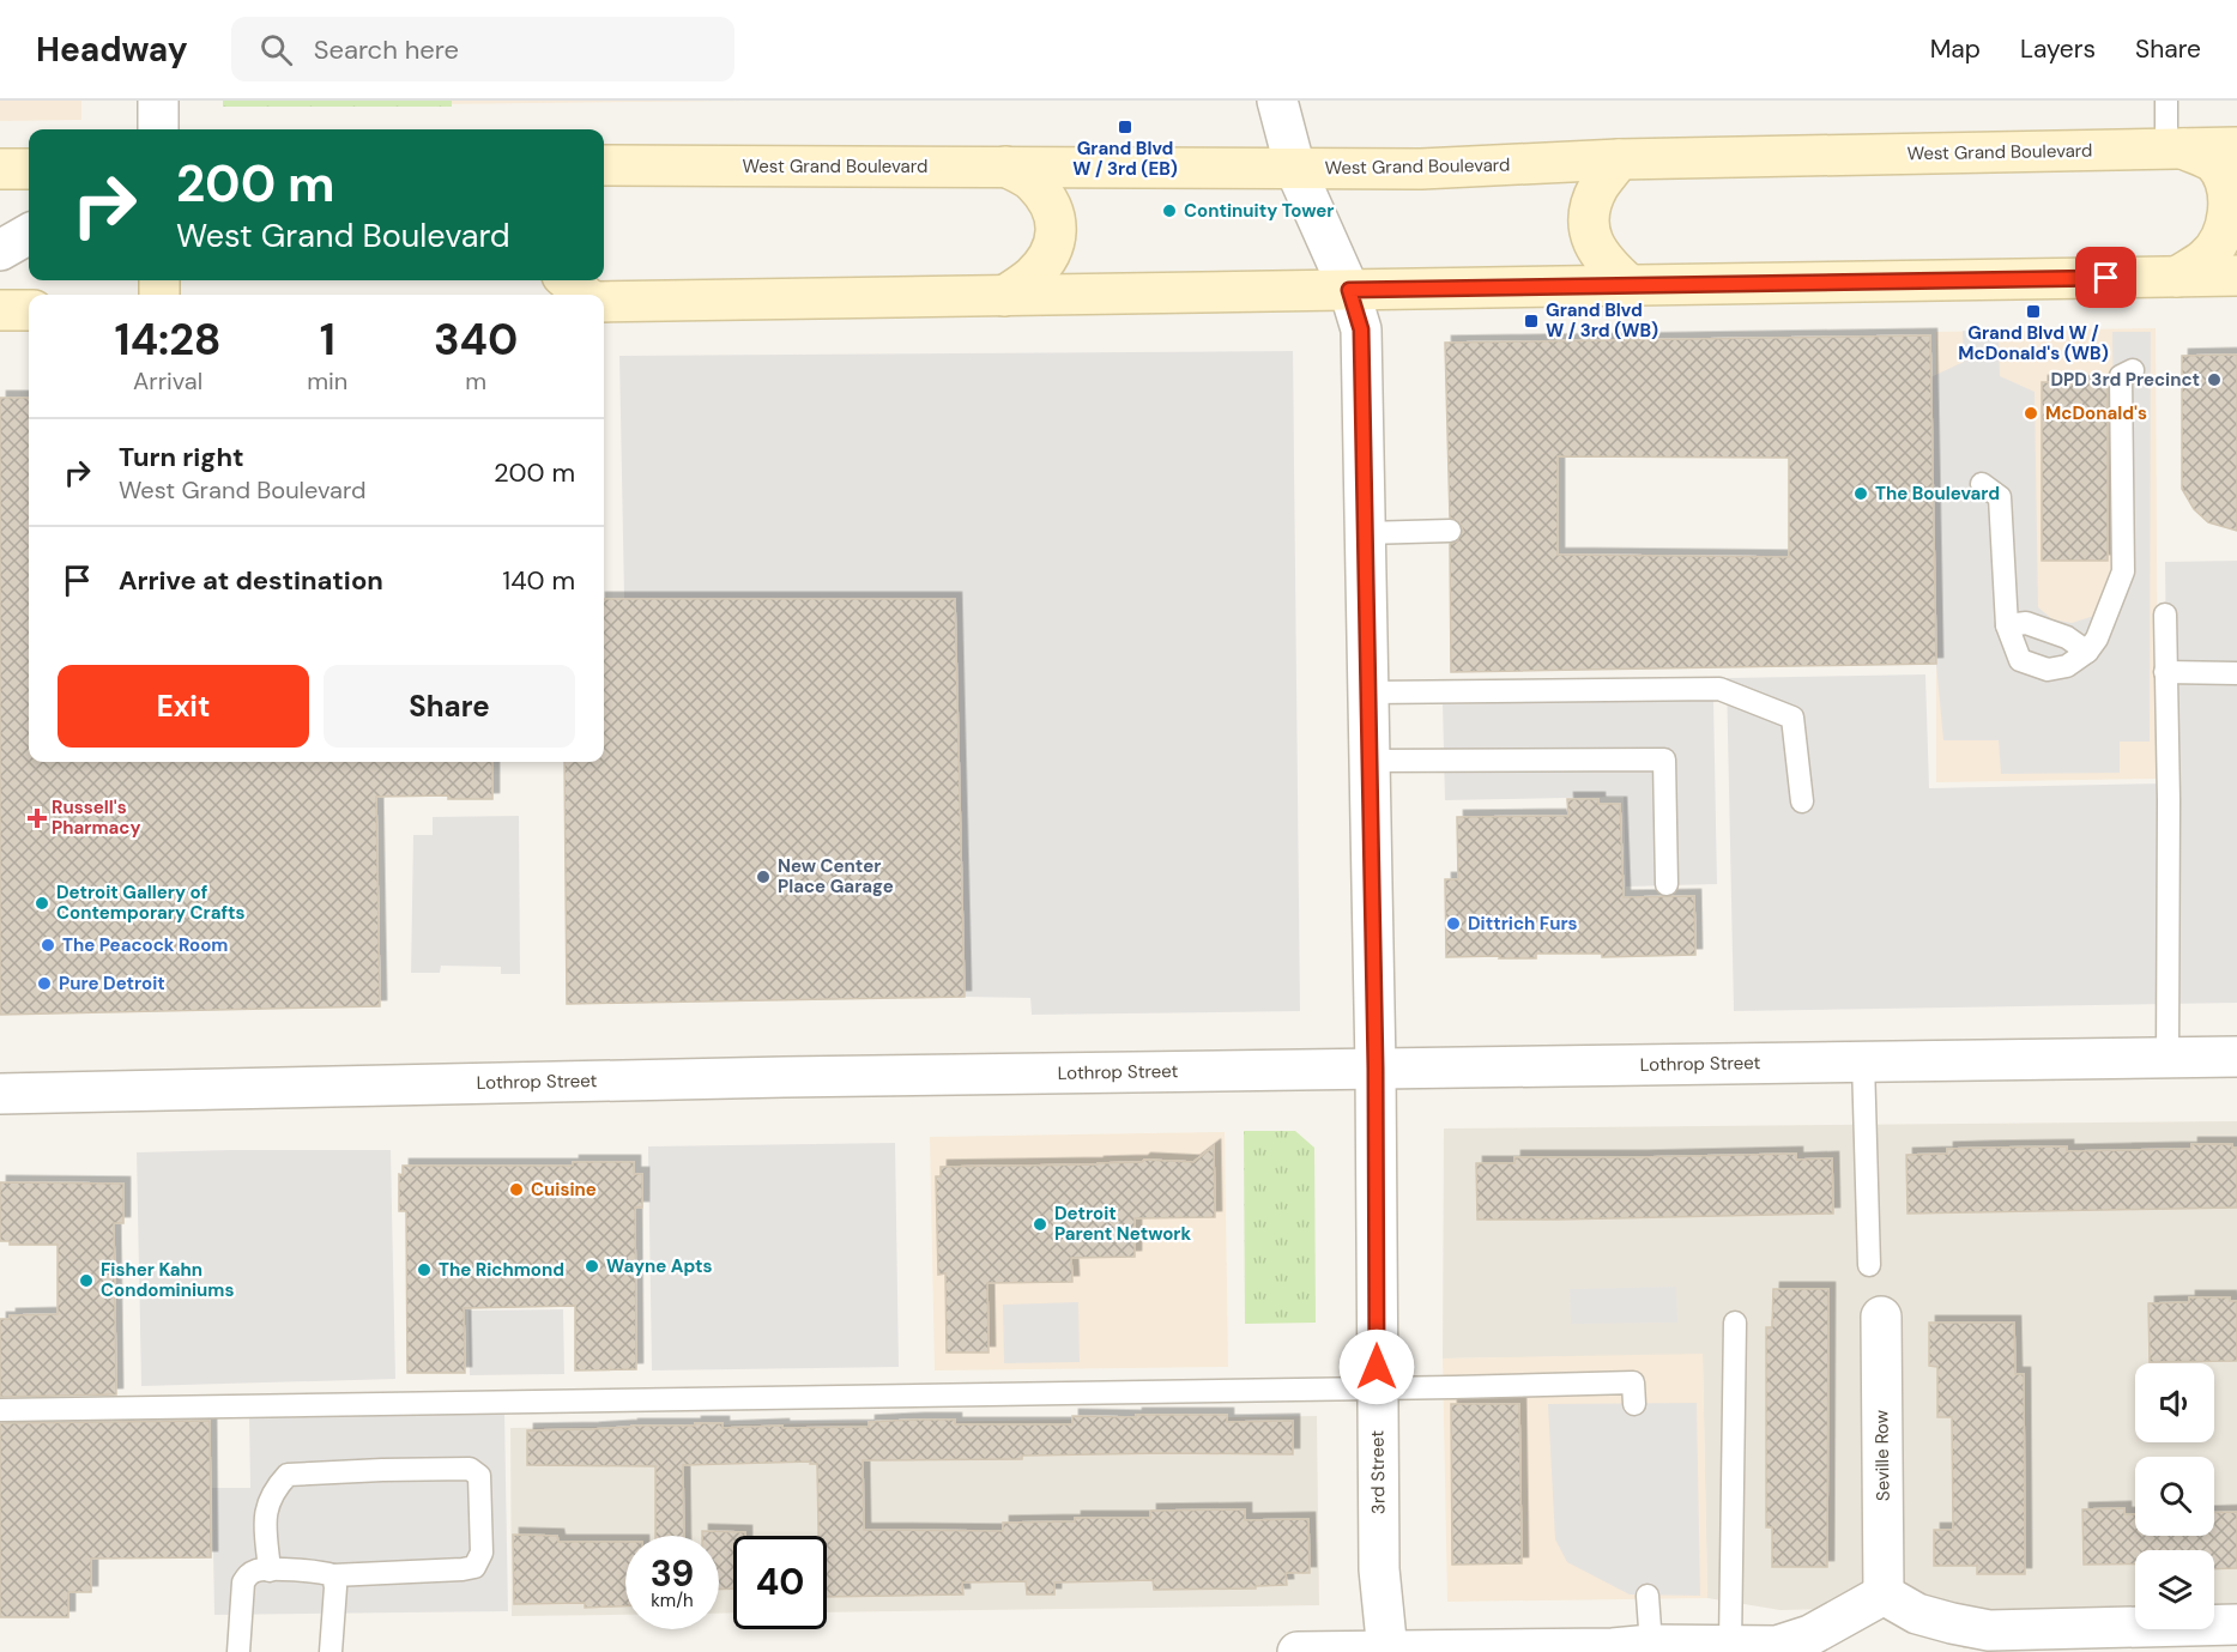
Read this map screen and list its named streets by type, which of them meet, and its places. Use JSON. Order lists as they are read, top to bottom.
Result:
{
  "streets": {
    "main road": ["West Grand Boulevard"],
    "street": ["Lothrop Street", "Seville Row", "3rd Street"]
  },
  "crossings": [
    ["West Grand Boulevard", "3rd Street"],
    ["Lothrop Street", "3rd Street"]
  ],
  "places": {
    "transit": ["Grand Blvd W / 3rd (EB)", "Grand Blvd W / McDonald's (WB)", "Grand Blvd W / 3rd (WB)"],
    "other": [
      "Continuity Tower",
      "DPD 3rd Precinct",
      "McDonald's",
      "The Boulevard",
      "New Center Place Garage",
      "Detroit Gallery of Contemporary Crafts",
      "Dittrich Furs",
      "The Peacock Room",
      "Pure Detroit",
      "Cuisine",
      "Detroit Parent Network",
      "Wayne Apts",
      "The Richmond",
      "Fisher Kahn Condominiums"
    ],
    "health": ["Russell's Pharmacy"]
  },
  "page": {
    "header": "Headway",
    "search": "Search here",
    "nav": ["Map", "Layers", "Share"],
    "turn": ["200 m", "West Grand Boulevard"],
    "eta": [
      "14:28",
      "Arrival",
      "1",
      "min",
      "340",
      "m"
    ],
    "list": [
      {
        "name": "Turn right",
        "note": "West Grand Boulevard",
        "value": "200 m"
      },
      {
        "name": "Arrive at destination",
        "value": "140 m"
      }
    ],
    "buttons": ["Exit", "Share"],
    "speed": "39 km/h",
    "limit": "40"
  }
}
